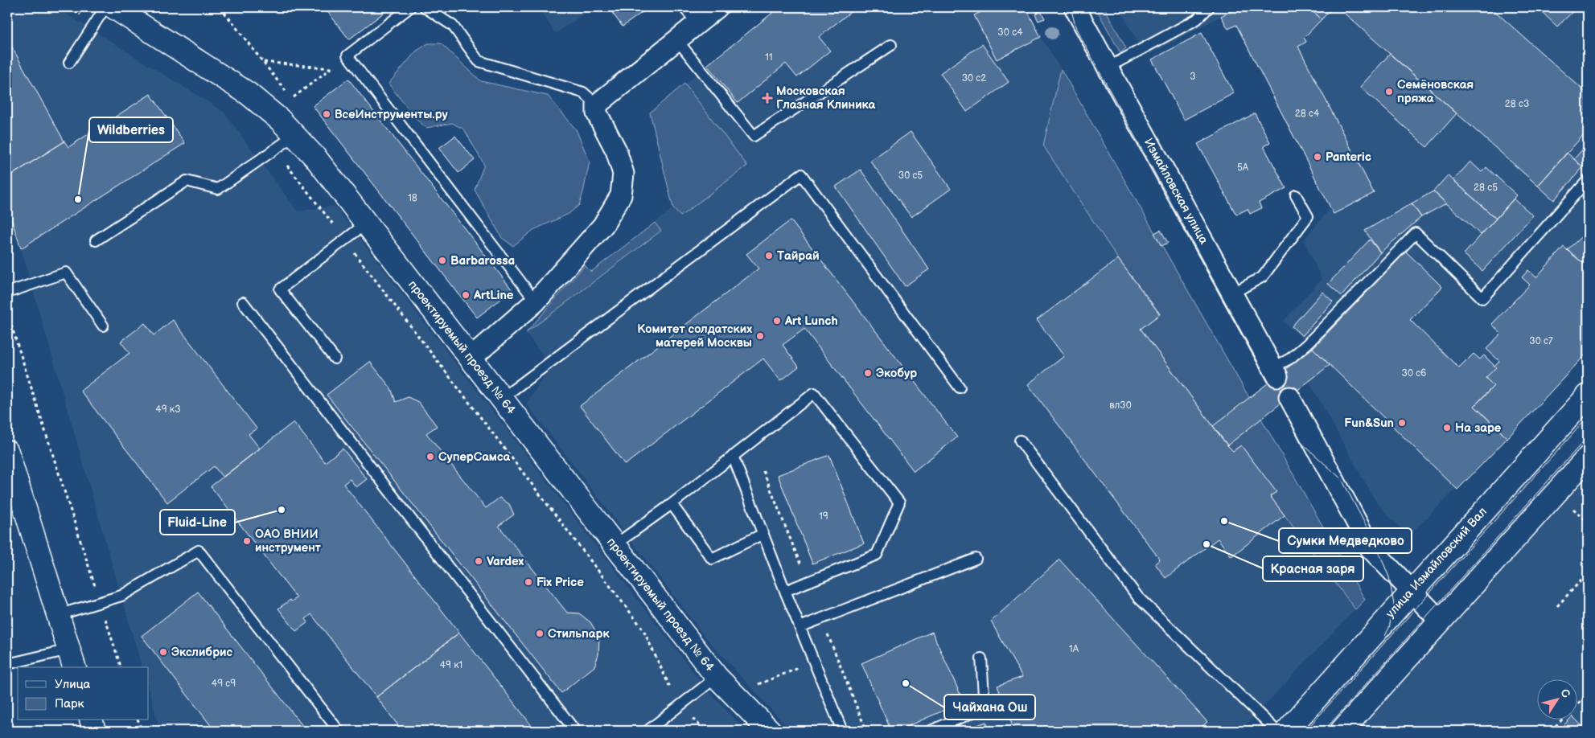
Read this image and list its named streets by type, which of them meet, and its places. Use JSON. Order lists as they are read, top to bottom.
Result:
{
  "streets": {
    "main road": ["проектируемый проезд № 64", "улица Измайловский Вал"],
    "street": ["Измайловская улица"]
  },
  "places": {
    "other": [
      "Семёновская пряжа",
      "ВсеИнструменты.ру",
      "Panteric",
      "Wildberries",
      "Тайрай",
      "Barbarossa",
      "ArtLine",
      "Art Lunch",
      "Комитет солдатских матерей Москвы",
      "Экобур",
      "Fun&Sun",
      "На заре",
      "СуперСамса",
      "Fluid-Line",
      "Сумки Медведково",
      "ОАО ВНИИ инструмент",
      "Красная заря",
      "Vardex",
      "Fix Price",
      "Стильпарк",
      "Экслибрис",
      "Чайхана Ош"
    ],
    "health": ["Московская Глазная Клиника"]
  },
  "house_numbers": [
    "30 c4",
    "11",
    "3",
    "30 с2",
    "28 с3",
    "28 с4",
    "5А",
    "30 с5",
    "28 с5",
    "18",
    "30 с7",
    "30 с6",
    "вл30",
    "49 к3",
    "19",
    "1А",
    "49 к1",
    "49 с9"
  ],
  "legend": ["Улица", "Парк"],
  "north": "top right"
}
